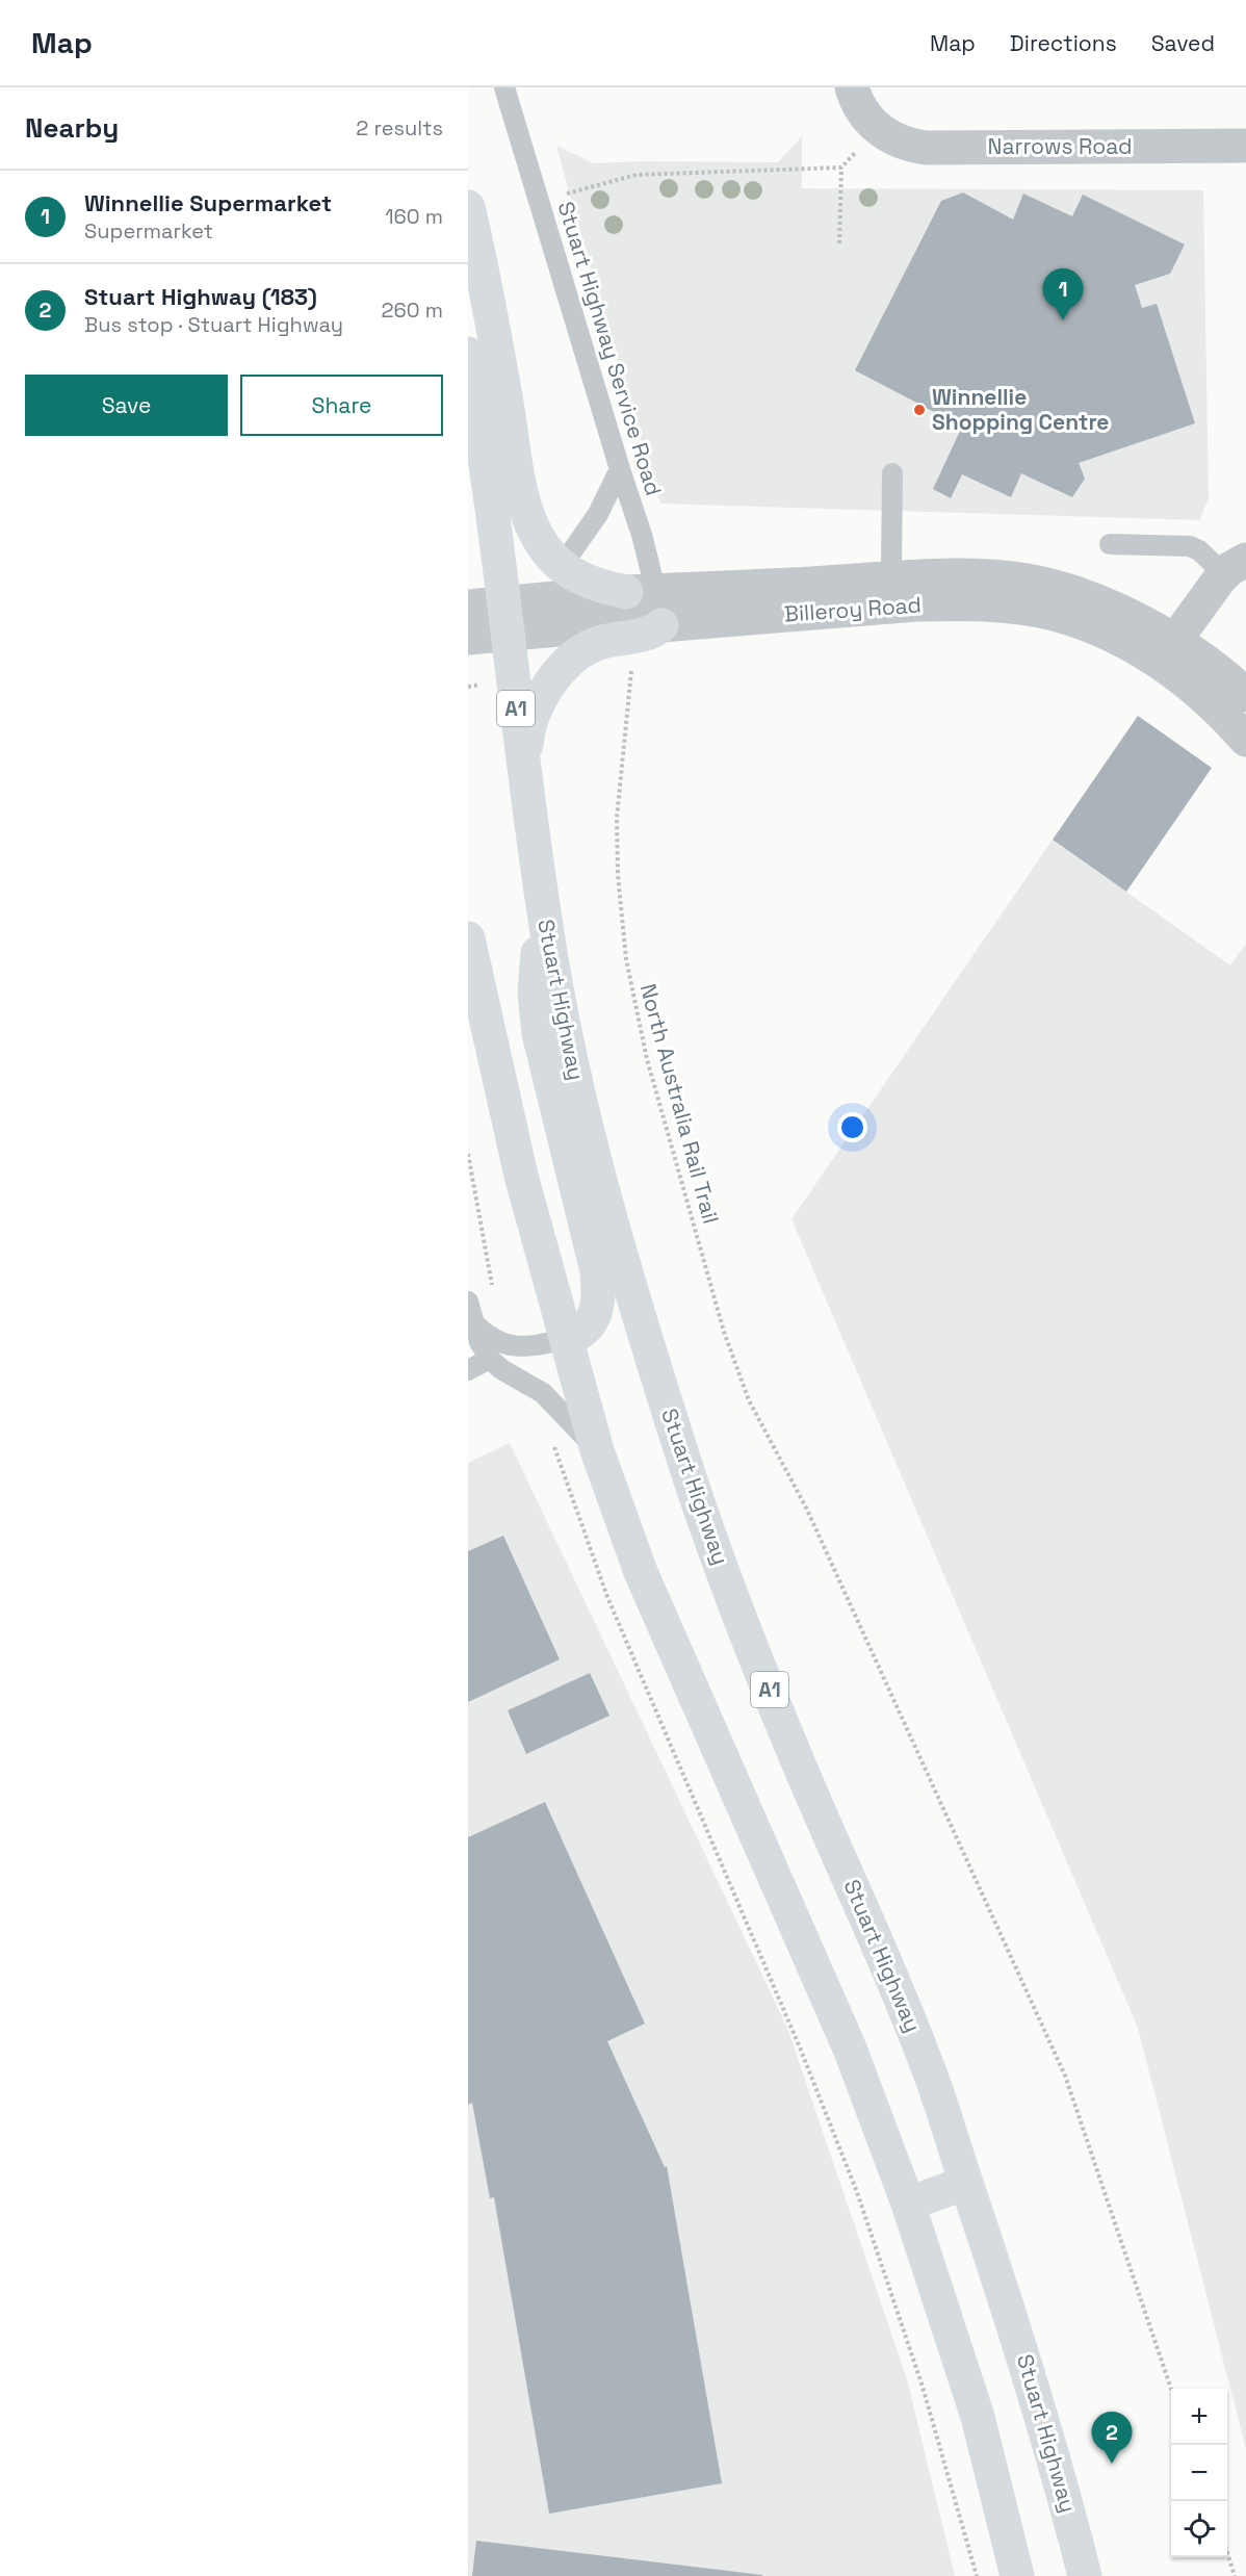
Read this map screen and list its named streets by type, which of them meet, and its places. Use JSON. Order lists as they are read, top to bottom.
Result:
{
  "streets": {
    "highway": ["A1", "Stuart Highway"],
    "street": ["Narrows Road", "Billeroy Road"],
    "lane": ["Stuart Highway Service Road"],
    "path": ["North Australia Rail Trail"]
  },
  "crossings": [
    ["Stuart Highway Service Road", "Billeroy Road"],
    ["Stuart Highway Service Road", "North Australia Rail Trail"],
    ["Billeroy Road", "Stuart Highway"],
    ["Billeroy Road", "North Australia Rail Trail"]
  ],
  "places": ["Winnellie Shopping Centre"],
  "page": {
    "header": "Map",
    "nav": ["Map", "Directions", "Saved"],
    "heading": ["Nearby", "2 results"],
    "list": [
      {
        "mark": "1",
        "name": "Winnellie Supermarket",
        "note": "Supermarket",
        "value": "160 m"
      },
      {
        "mark": "2",
        "name": "Stuart Highway (183)",
        "note": "Bus stop · Stuart Highway",
        "value": "260 m"
      }
    ],
    "pins": ["1", "2"],
    "buttons": ["Save", "Share"],
    "map_buttons": ["+", "−"]
  }
}
